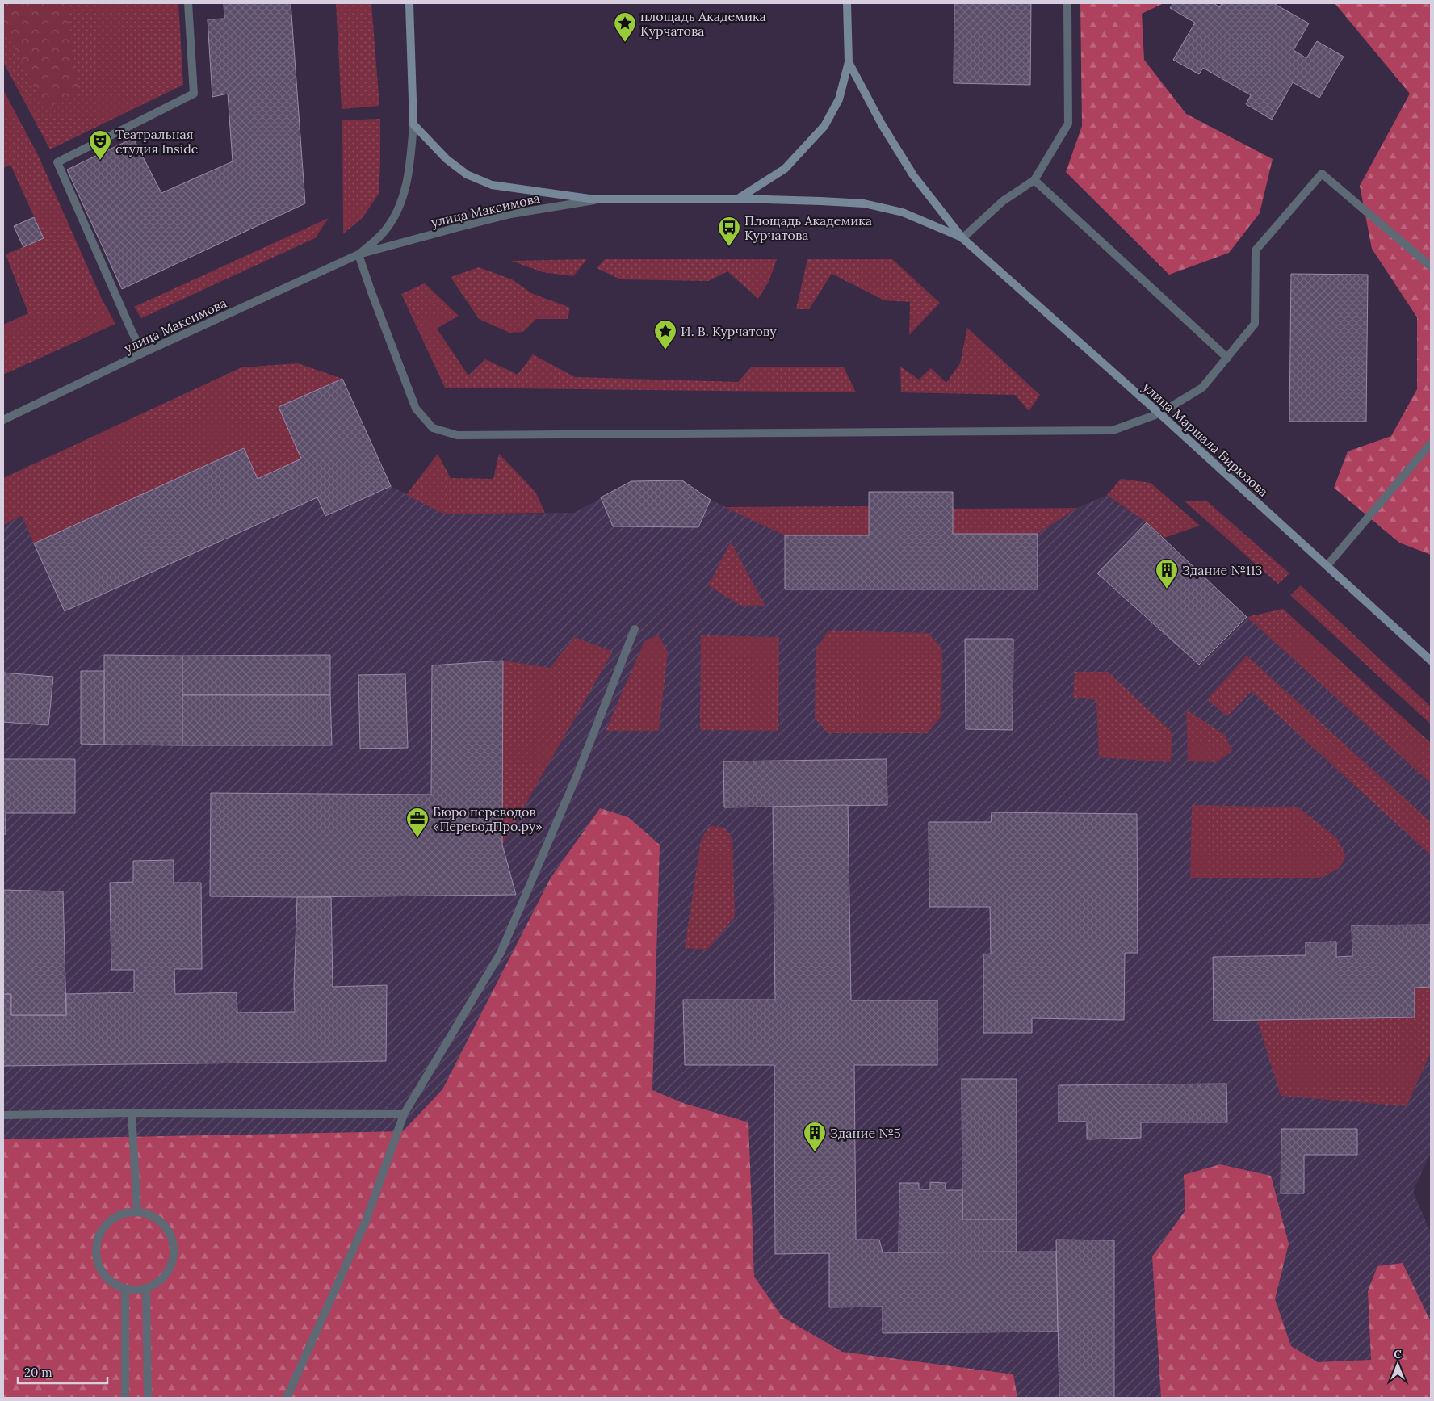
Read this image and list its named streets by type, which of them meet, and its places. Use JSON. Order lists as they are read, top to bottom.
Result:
{
  "streets": {
    "main road": ["улица Маршала Бирюзова"],
    "street": ["улица Максимова"]
  },
  "crossings": [
    ["улица Максимова", "улица Маршала Бирюзова"]
  ],
  "places": {
    "place": ["площадь Академика Курчатова", "И. В. Курчатову"],
    "theatre": ["Театральная студия Inside"],
    "bus stop": ["Площадь Академика Курчатова"],
    "building": ["Здание №113", "Здание №5"],
    "office": ["Бюро переводов «ПереводПро.ру»"]
  },
  "scale_bar": "20 m",
  "north": "top"
}
